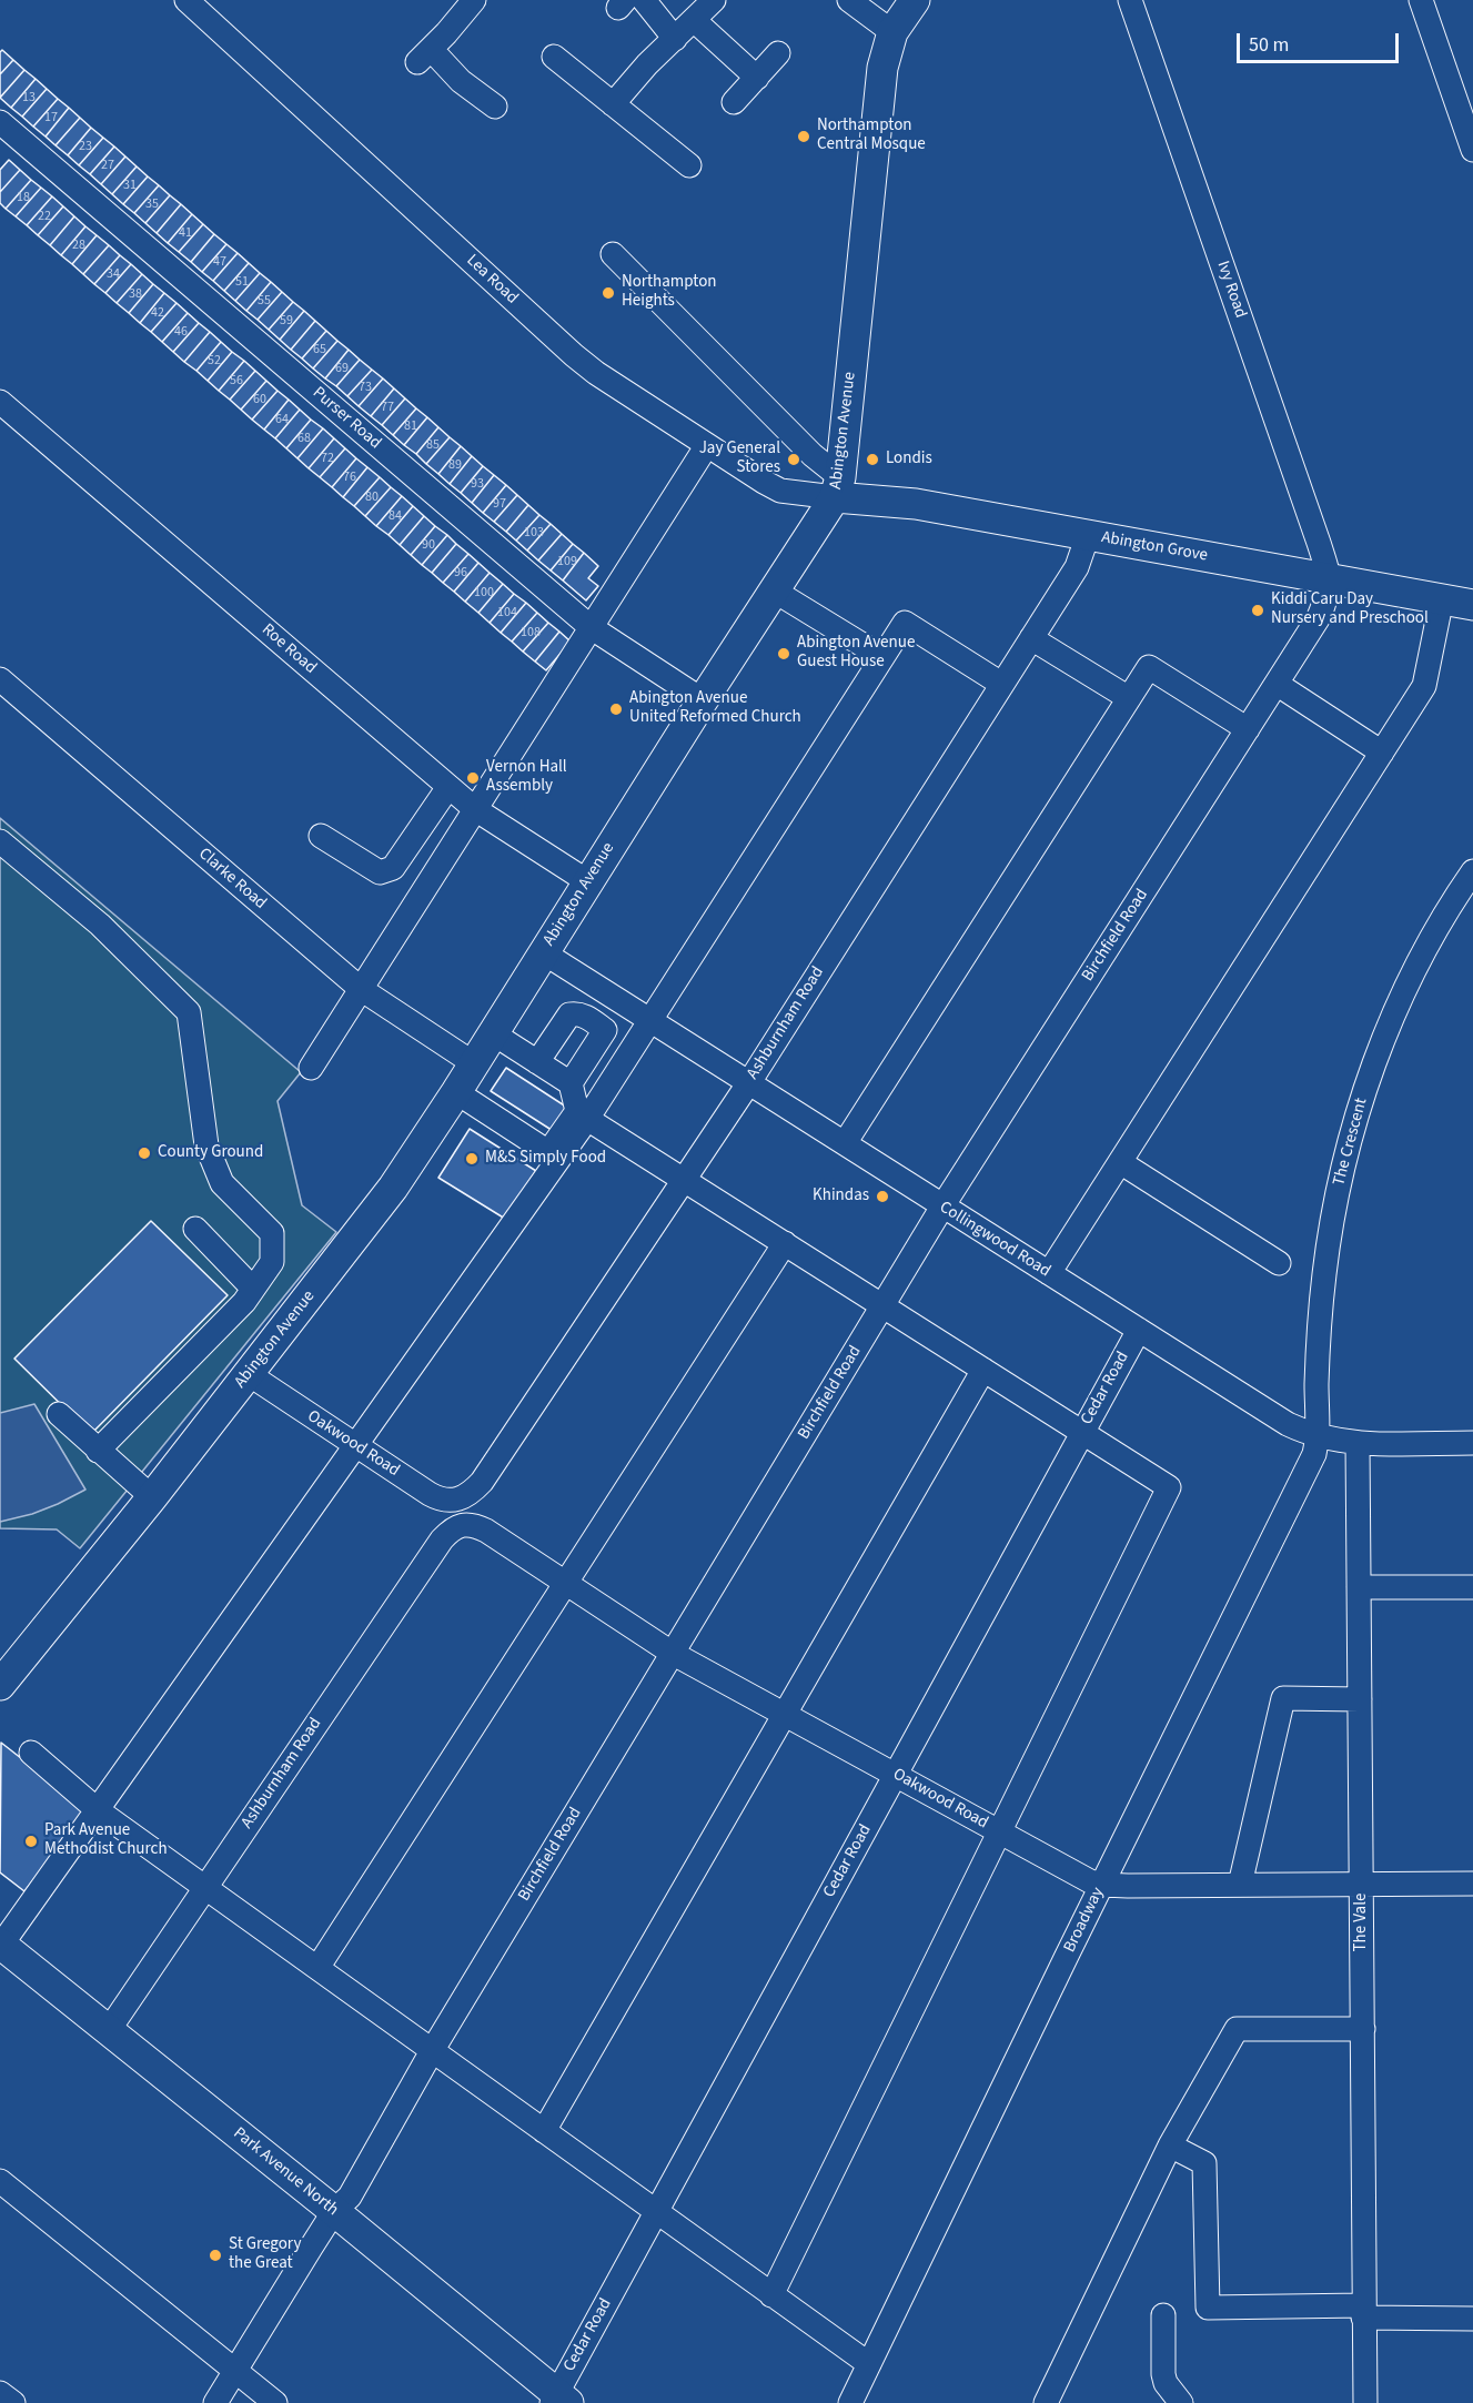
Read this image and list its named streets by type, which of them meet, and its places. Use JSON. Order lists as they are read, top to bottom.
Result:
{
  "streets": {
    "main road": ["Abington Avenue", "Abington Grove", "Park Avenue North"],
    "street": [
      "Lea Road",
      "Ivy Road",
      "Purser Road",
      "Roe Road",
      "Clarke Road",
      "Birchfield Road",
      "Ashburnham Road",
      "The Crescent",
      "Collingwood Road",
      "Cedar Road",
      "Oakwood Road",
      "Broadway",
      "The Vale"
    ]
  },
  "crossings": [
    ["Lea Road", "Abington Avenue"],
    ["Lea Road", "Abington Grove"],
    ["Ivy Road", "Abington Grove"],
    ["Ivy Road", "Birchfield Road"],
    ["Purser Road", "Abington Avenue"],
    ["Abington Avenue", "Abington Grove"],
    ["Abington Avenue", "Roe Road"],
    ["Abington Avenue", "Clarke Road"],
    ["Abington Avenue", "Collingwood Road"],
    ["Abington Avenue", "Oakwood Road"],
    ["Abington Grove", "Birchfield Road"],
    ["Abington Grove", "Ashburnham Road"],
    ["Birchfield Road", "Collingwood Road"],
    ["Birchfield Road", "Oakwood Road"],
    ["Birchfield Road", "Park Avenue North"],
    ["Ashburnham Road", "Collingwood Road"],
    ["Ashburnham Road", "Oakwood Road"],
    ["Ashburnham Road", "Park Avenue North"],
    ["The Crescent", "Collingwood Road"],
    ["The Crescent", "Broadway"],
    ["Collingwood Road", "Cedar Road"],
    ["Collingwood Road", "Broadway"],
    ["Collingwood Road", "The Vale"],
    ["Cedar Road", "Oakwood Road"],
    ["Cedar Road", "Park Avenue North"],
    ["Oakwood Road", "Broadway"],
    ["Oakwood Road", "The Vale"]
  ],
  "places": [
    "Northampton Central Mosque",
    "Northampton Heights",
    "Jay General Stores",
    "Londis",
    "Kiddi Caru Day Nursery and Preschool",
    "Abington Avenue Guest House",
    "Abington Avenue United Reformed Church",
    "Vernon Hall Assembly",
    "County Ground",
    "M&S Simply Food",
    "Khindas",
    "Park Avenue Methodist Church",
    "St Gregory the Great"
  ],
  "house_numbers": [
    "13",
    "17",
    "23",
    "27",
    "31",
    "18",
    "35",
    "22",
    "41",
    "28",
    "47",
    "34",
    "51",
    "38",
    "55",
    "42",
    "59",
    "46",
    "65",
    "52",
    "69",
    "56",
    "73",
    "60",
    "77",
    "64",
    "81",
    "68",
    "85",
    "72",
    "89",
    "76",
    "93",
    "80",
    "97",
    "84",
    "103",
    "90",
    "109",
    "96",
    "100",
    "104",
    "108"
  ],
  "scale_bar": "50 m"
}
